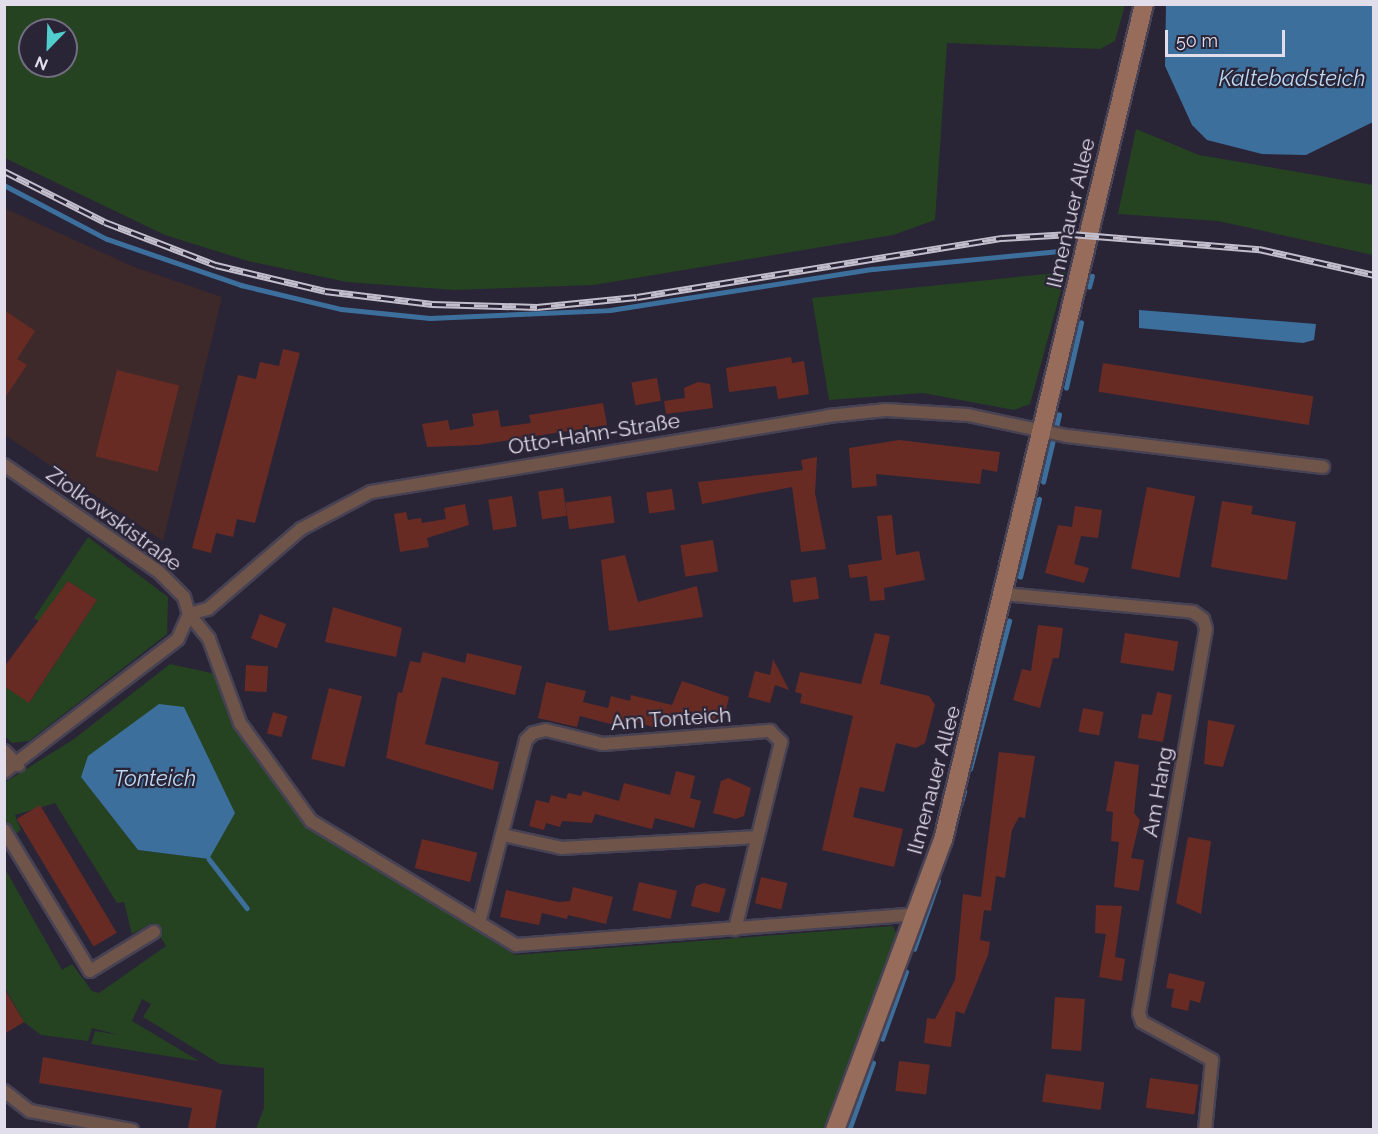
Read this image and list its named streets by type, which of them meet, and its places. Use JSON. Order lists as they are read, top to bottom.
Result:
{
  "streets": {
    "street": [
      "Ilmenauer Allee",
      "Otto-Hahn-Straße",
      "Ziolkowskistraße",
      "Am Tonteich",
      "Am Hang"
    ]
  },
  "crossings": [
    ["Ilmenauer Allee", "Otto-Hahn-Straße"],
    ["Ilmenauer Allee", "Am Hang"],
    ["Otto-Hahn-Straße", "Ziolkowskistraße"]
  ],
  "water": ["Kaltebadsteich", "Tonteich"],
  "scale_bar": "50 m",
  "north": "bottom left"
}
